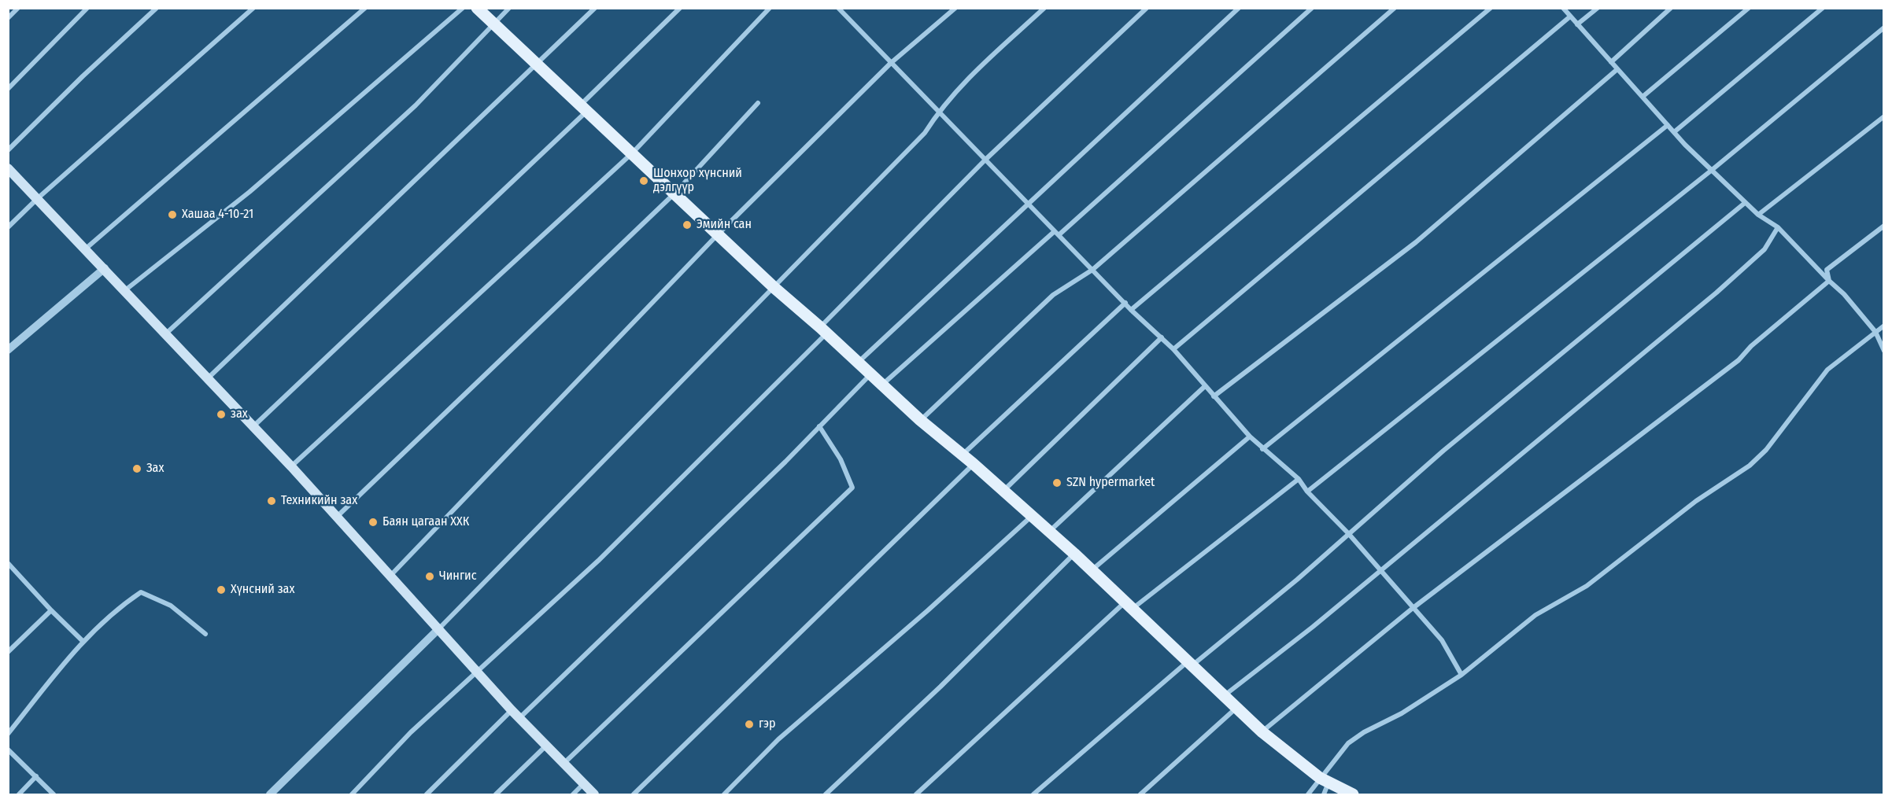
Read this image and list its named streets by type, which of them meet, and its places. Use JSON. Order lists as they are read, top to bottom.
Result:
{
  "places": [
    "Шонхор хүнсний дэлгүүр",
    "Хашаа 4-10-21",
    "Эмийн сан",
    "зах",
    "Зах",
    "SZN hypermarket",
    "Техникийн зах",
    "Баян цагаан ХХК",
    "Чингис",
    "Хүнсний зах",
    "гэр"
  ]
}
